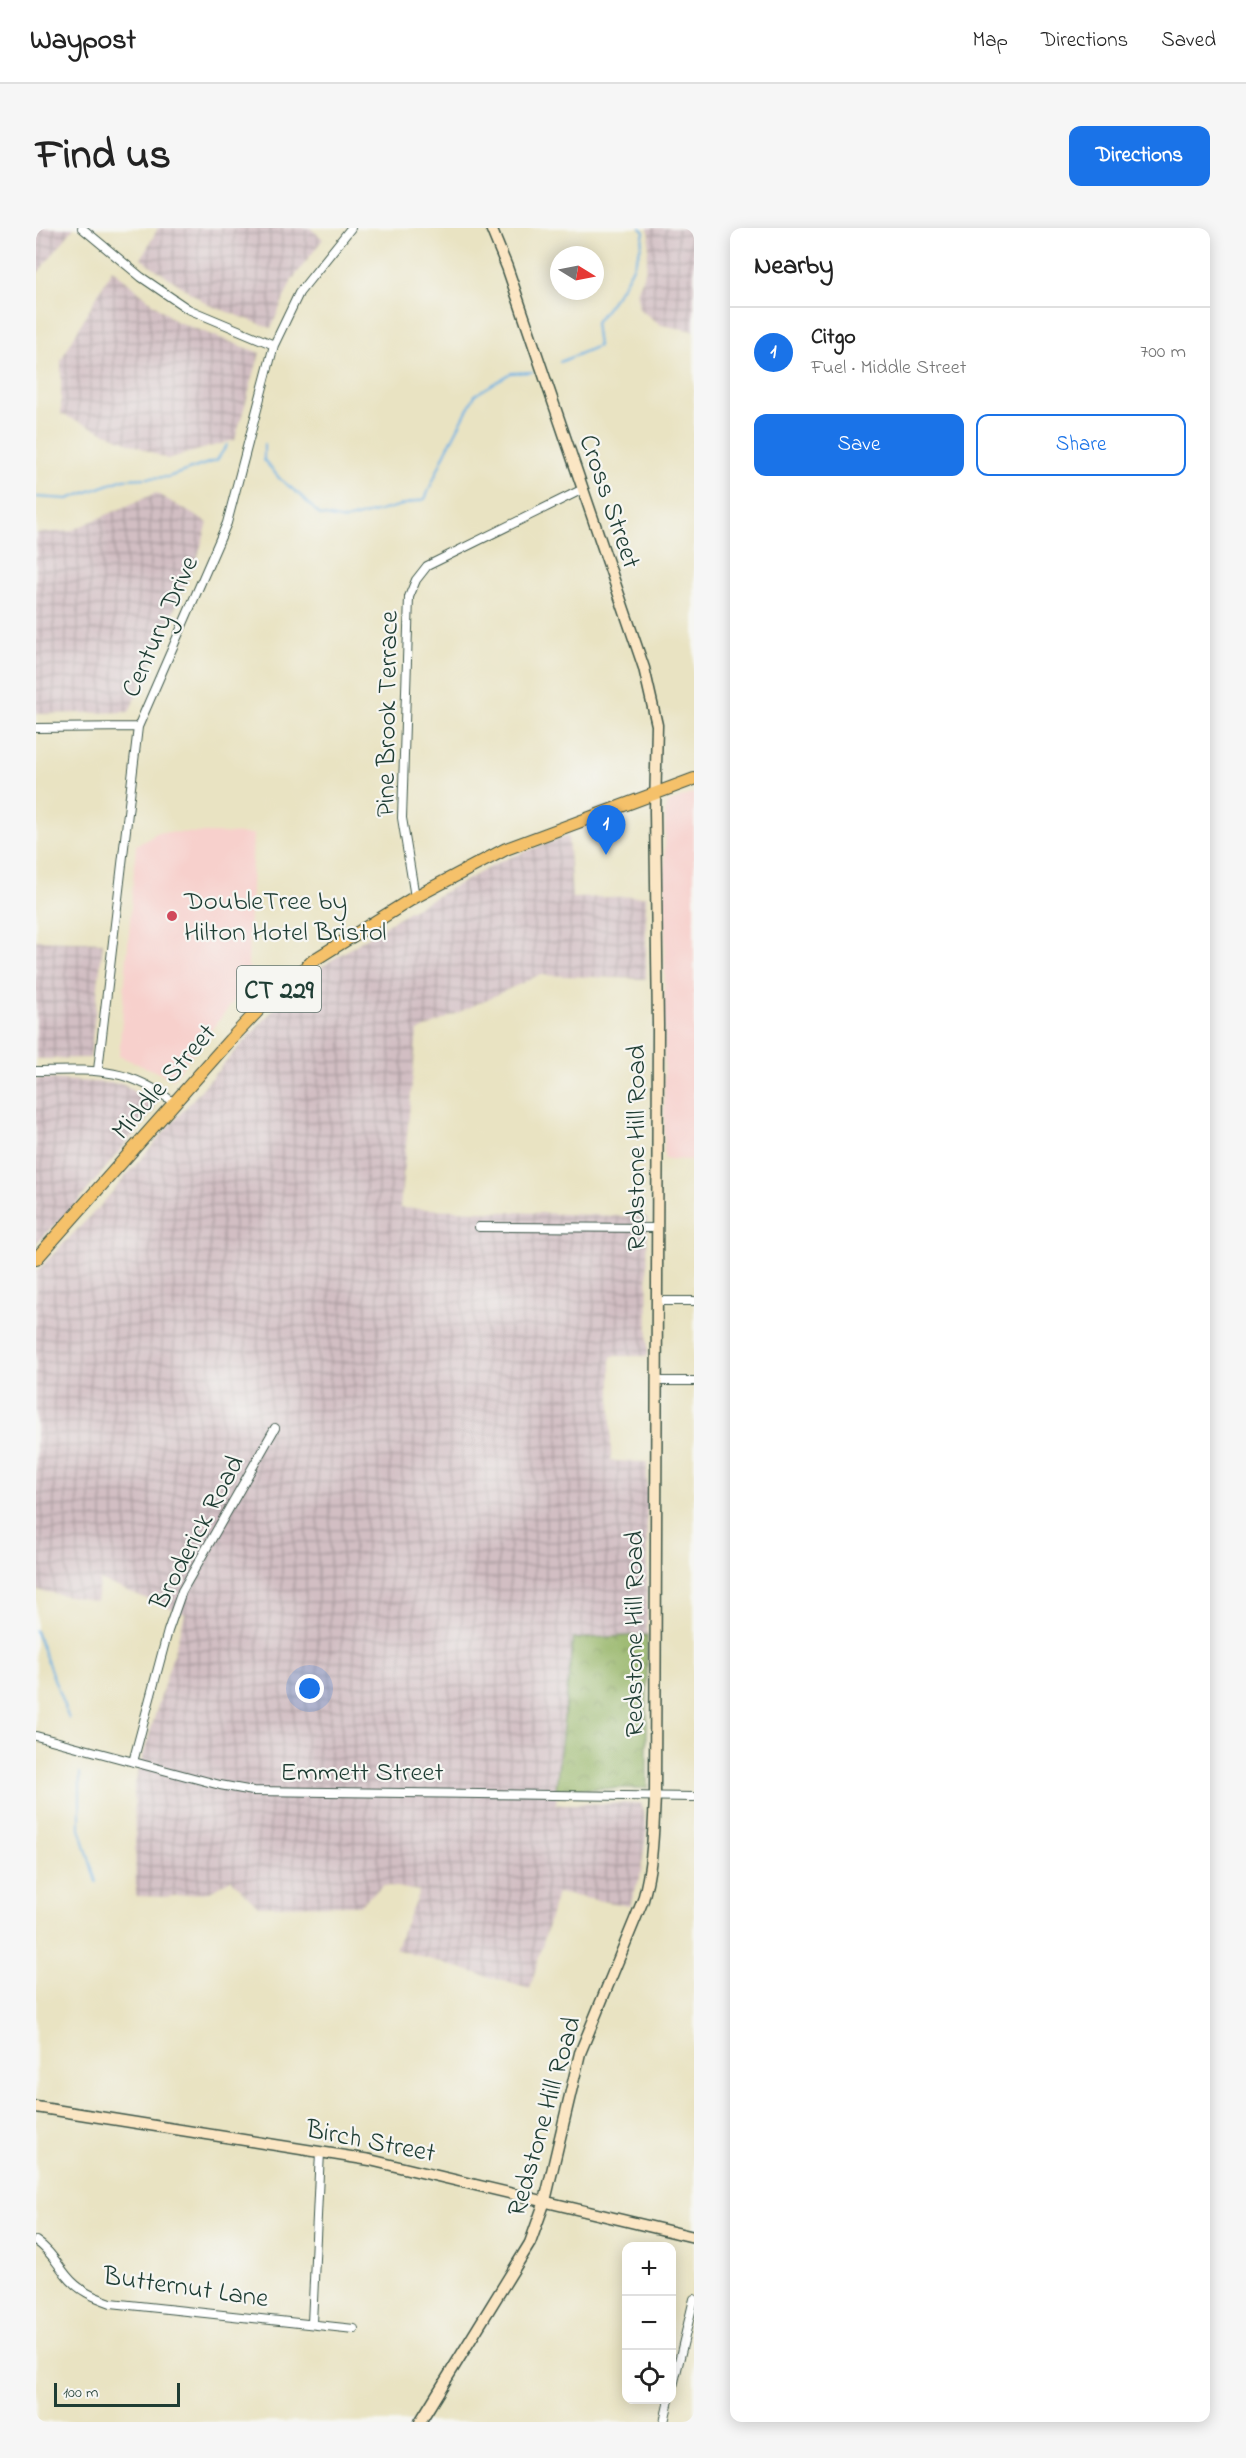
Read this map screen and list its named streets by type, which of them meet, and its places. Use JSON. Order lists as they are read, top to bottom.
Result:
{
  "streets": {
    "main road": [
      "Cross Street",
      "CT 229",
      "Middle Street",
      "Redstone Hill Road",
      "Birch Street"
    ],
    "street": [
      "Century Drive",
      "Pine Brook Terrace",
      "Broderick Road",
      "Emmett Street",
      "Butternut Lane"
    ]
  },
  "crossings": [
    ["Cross Street", "Pine Brook Terrace"],
    ["Cross Street", "Middle Street"],
    ["Cross Street", "Redstone Hill Road"],
    ["Pine Brook Terrace", "Middle Street"],
    ["Middle Street", "Redstone Hill Road"],
    ["Redstone Hill Road", "Emmett Street"],
    ["Redstone Hill Road", "Birch Street"],
    ["Broderick Road", "Emmett Street"]
  ],
  "places": ["DoubleTree by Hilton Hotel Bristol"],
  "scale_bar": "100 m",
  "north": "right",
  "page": {
    "header": "Waypost",
    "nav": ["Map", "Directions", "Saved"],
    "title": "Find us",
    "buttons": [
      "Directions",
      ["Save", "Share"]
    ],
    "heading": "Nearby",
    "list": [
      {
        "mark": "1",
        "name": "Citgo",
        "note": "Fuel · Middle Street",
        "value": "700 m"
      }
    ],
    "pins": "1",
    "map_buttons": ["+", "−"],
    "scale": "100 m"
  }
}
